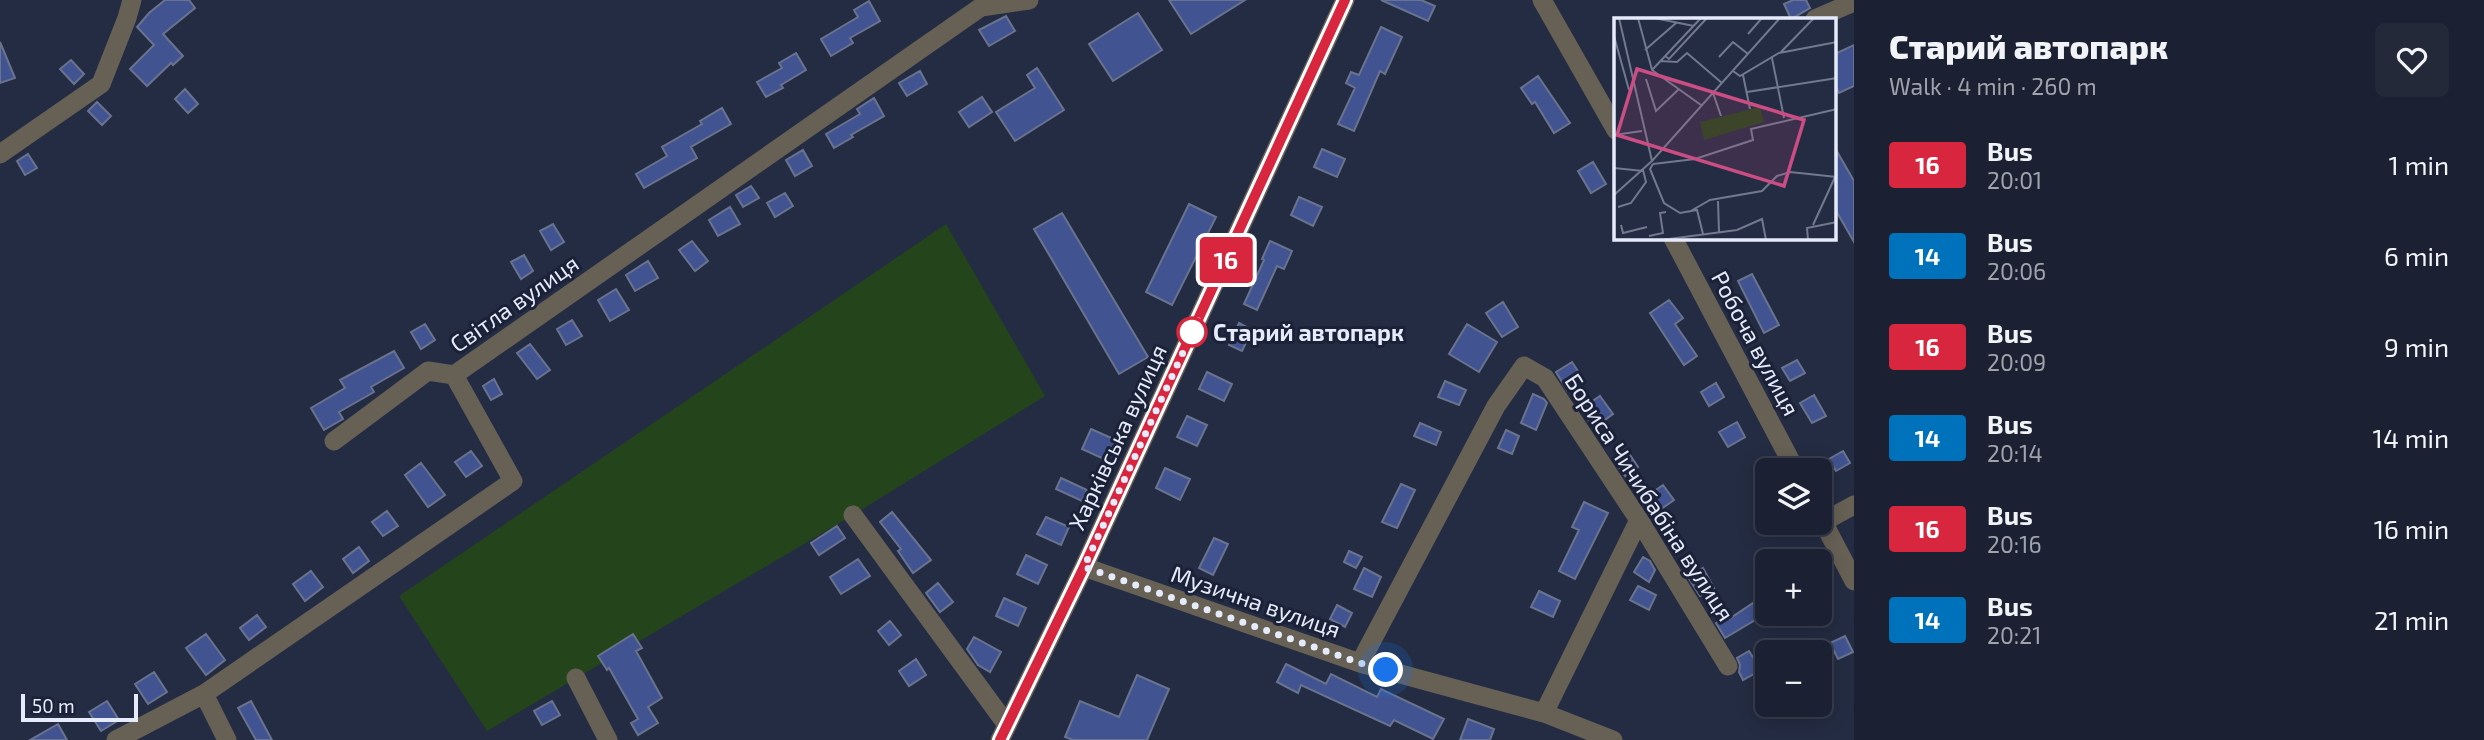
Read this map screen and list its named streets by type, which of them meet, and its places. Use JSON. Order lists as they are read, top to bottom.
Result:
{
  "streets": {
    "street": [
      "Світла вулиця",
      "Робоча вулиця",
      "Харківська вулиця",
      "Бориса Чичибабіна вулиця",
      "Музична вулиця"
    ]
  },
  "crossings": [
    ["Харківська вулиця", "Музична вулиця"],
    ["Бориса Чичибабіна вулиця", "Музична вулиця"]
  ],
  "places": ["Старий автопарк"],
  "lines": ["bus line 16"],
  "scale_bar": "50 m",
  "page": {
    "on_map": "16",
    "heading": ["Старий автопарк", "Walk · 4 min · 260 m"],
    "list": [
      {
        "mark": "16",
        "name": "Bus",
        "note": "20:01",
        "value": "1 min"
      },
      {
        "mark": "14",
        "name": "Bus",
        "note": "20:06",
        "value": "6 min"
      },
      {
        "mark": "16",
        "name": "Bus",
        "note": "20:09",
        "value": "9 min"
      },
      {
        "mark": "14",
        "name": "Bus",
        "note": "20:14",
        "value": "14 min"
      },
      {
        "mark": "16",
        "name": "Bus",
        "note": "20:16",
        "value": "16 min"
      },
      {
        "mark": "14",
        "name": "Bus",
        "note": "20:21",
        "value": "21 min"
      }
    ],
    "map_buttons": ["+", "−"],
    "scale": "50 m"
  }
}
